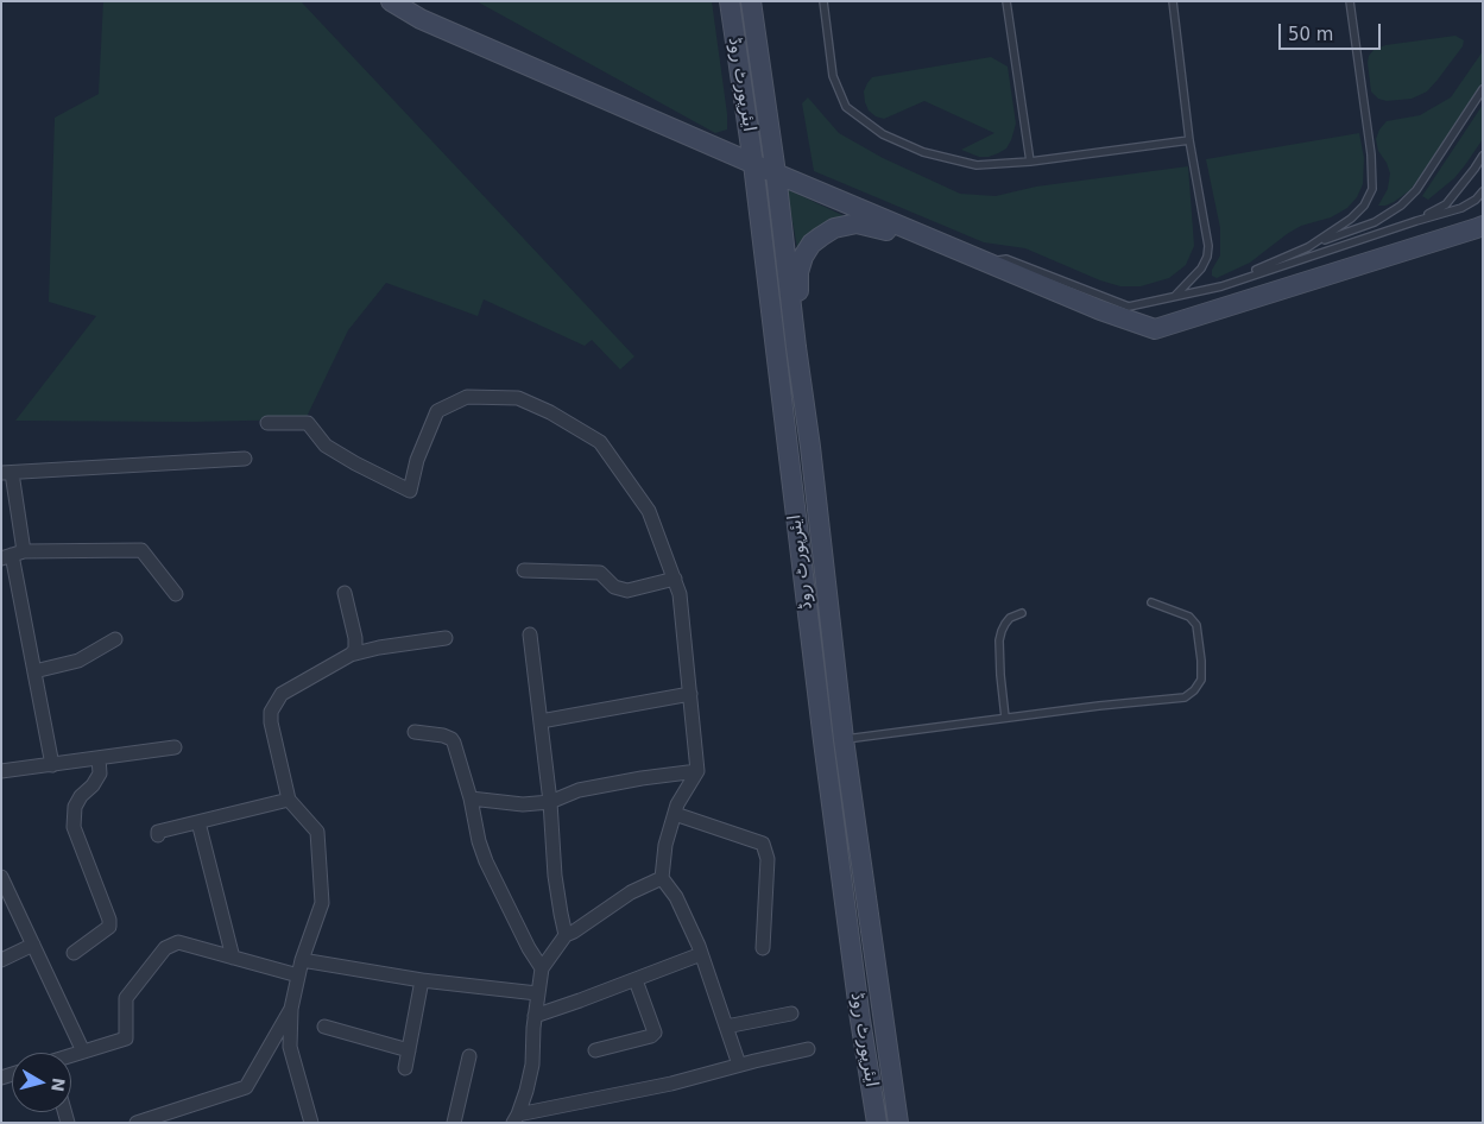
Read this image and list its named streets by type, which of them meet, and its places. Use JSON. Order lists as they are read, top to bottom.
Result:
{
  "streets": {
    "main road": ["ایئرپورٹ روڈ"]
  },
  "scale_bar": "50 m",
  "north": "right"
}
